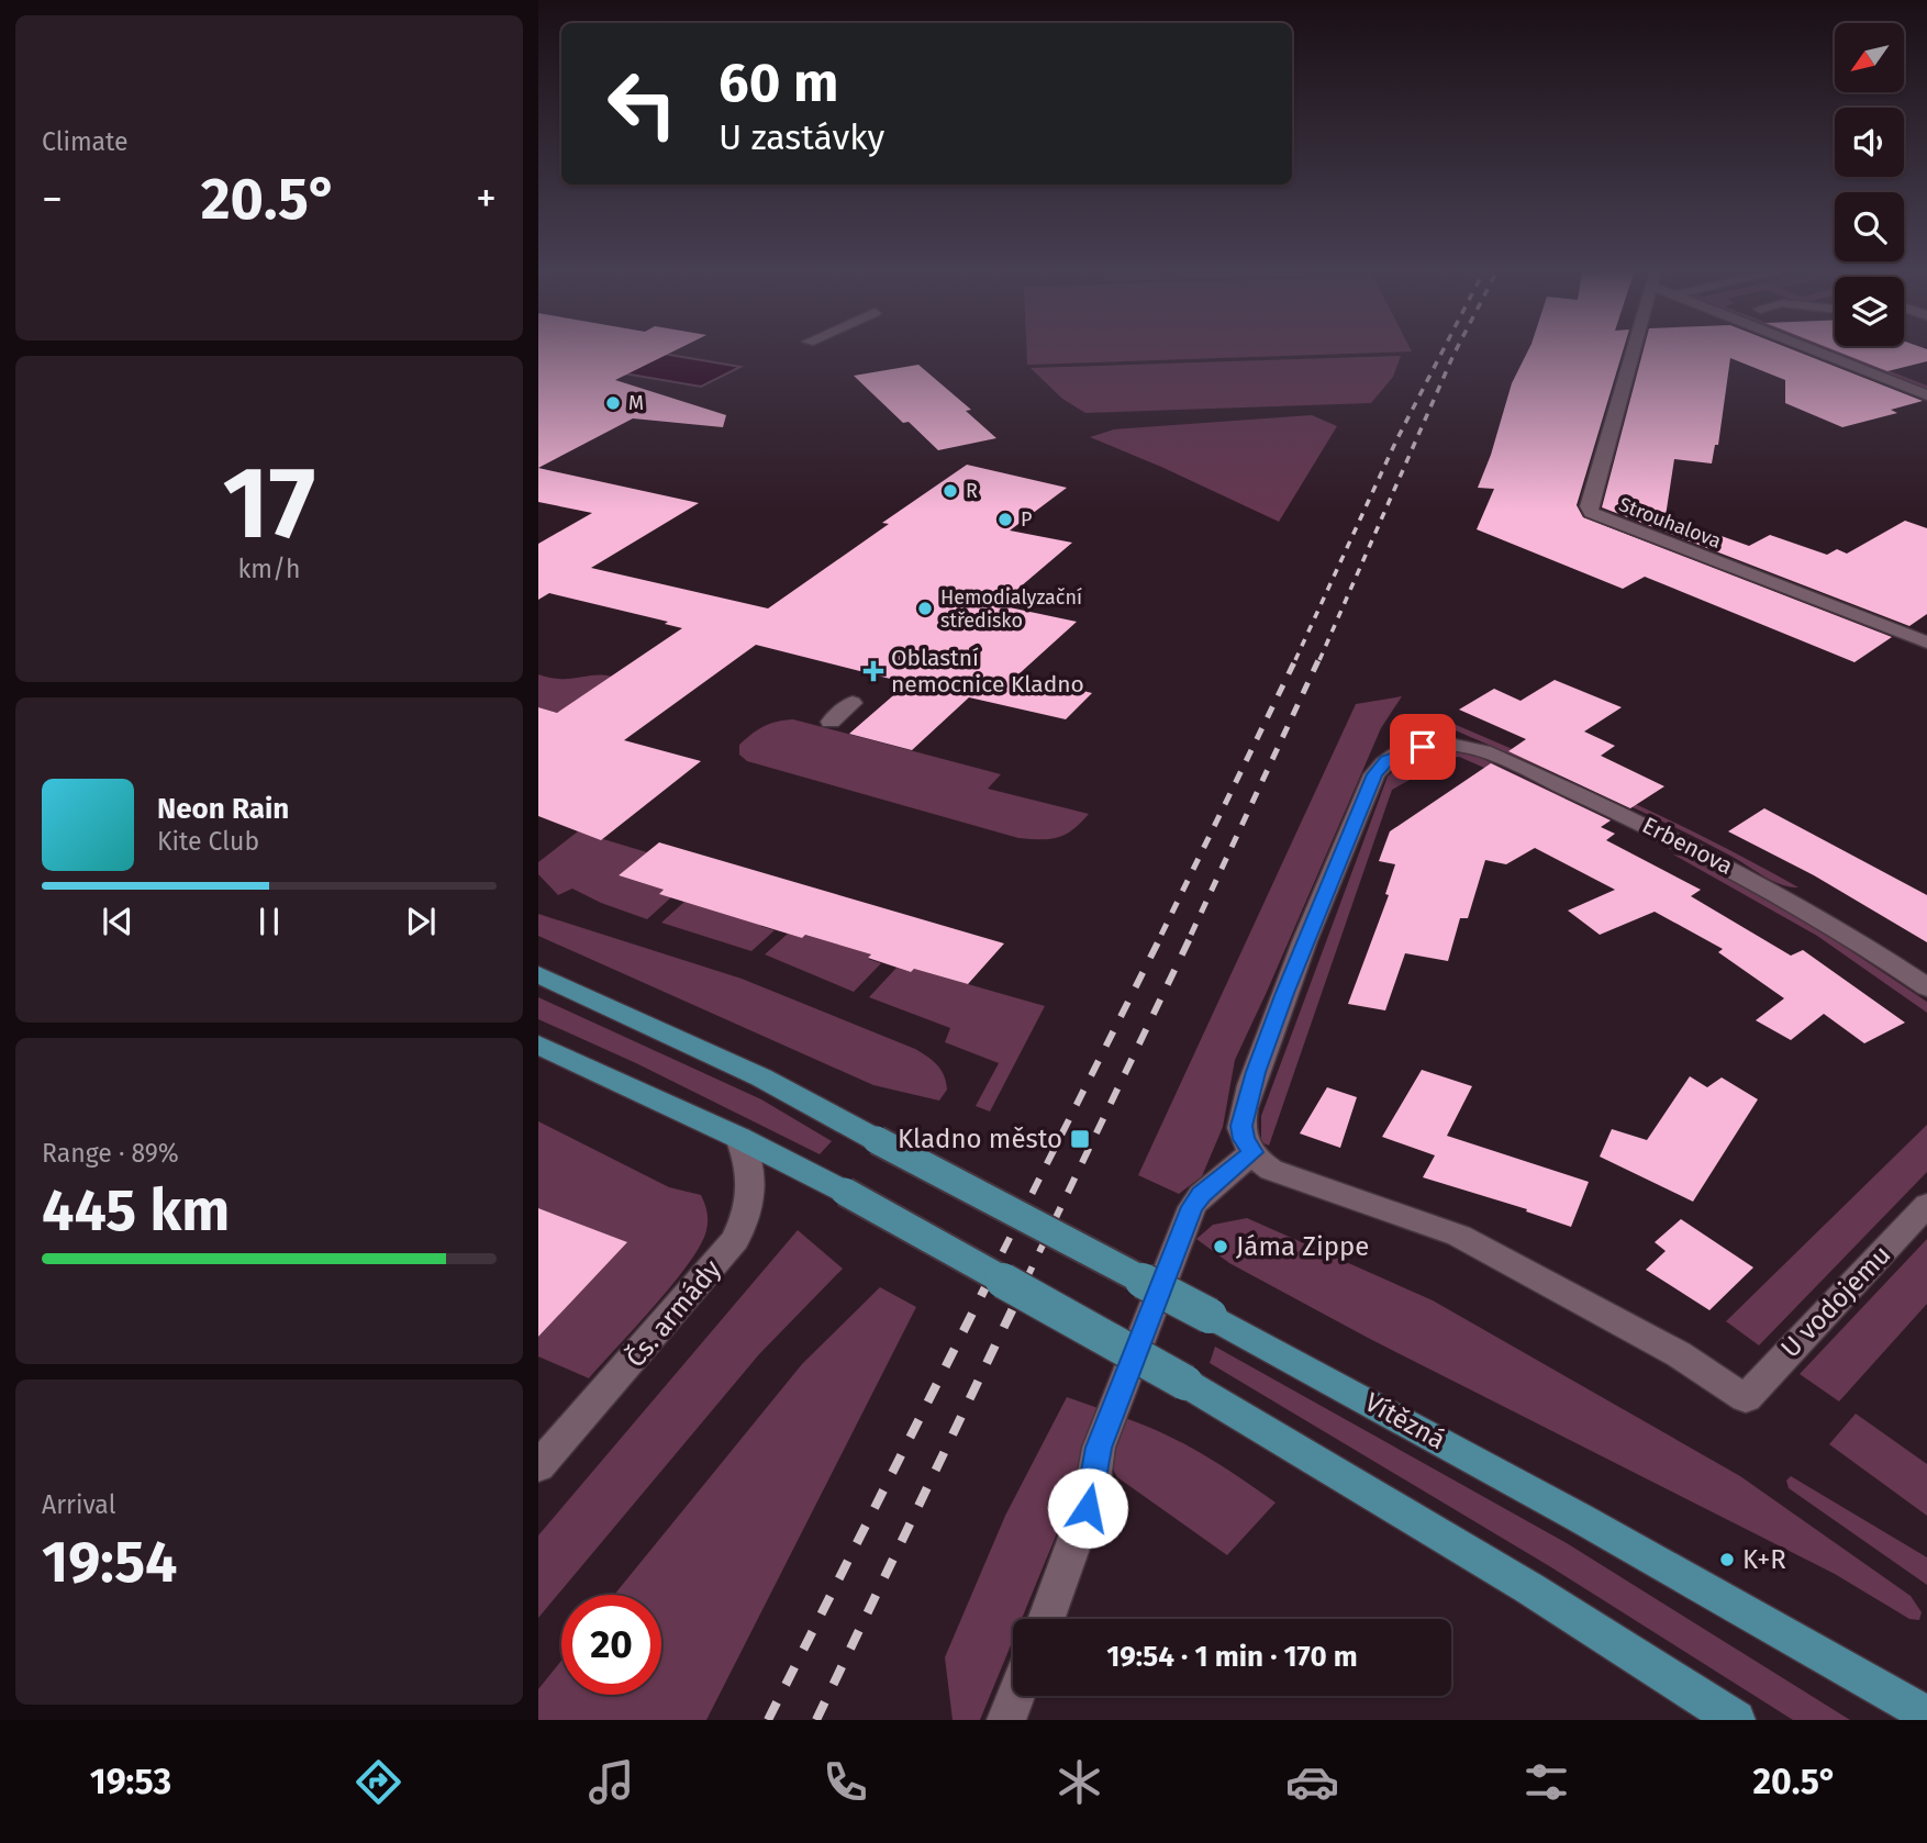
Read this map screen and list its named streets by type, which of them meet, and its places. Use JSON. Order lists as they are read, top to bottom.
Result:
{
  "streets": {
    "main road": ["Vítězná"],
    "street": [
      "Strouhalova",
      "Erbenova",
      "U vodojemu",
      "Čs. armády"
    ]
  },
  "crossings": [
    ["Erbenova", "U vodojemu"]
  ],
  "places": {
    "other": [
      "M",
      "R",
      "P",
      "Hemodialyzační středisko",
      "Jáma Zippe",
      "K+R"
    ],
    "health": ["Oblastní nemocnice Kladno"],
    "transit": ["Kladno město"]
  },
  "north": "bottom left",
  "page": {
    "tile": [
      "Climate",
      ["17", "km/h"],
      ["Range · 89%", "445 km"],
      ["Arrival", "19:54"]
    ],
    "turn": ["60 m", "U zastávky"],
    "heat": ["−", "20.5°", "+"],
    "song": ["Neon Rain", "Kite Club"],
    "limit": "20",
    "trip": "19:54 · 1 min · 170 m",
    "tabs": ["19:53", "20.5°"]
  }
}
